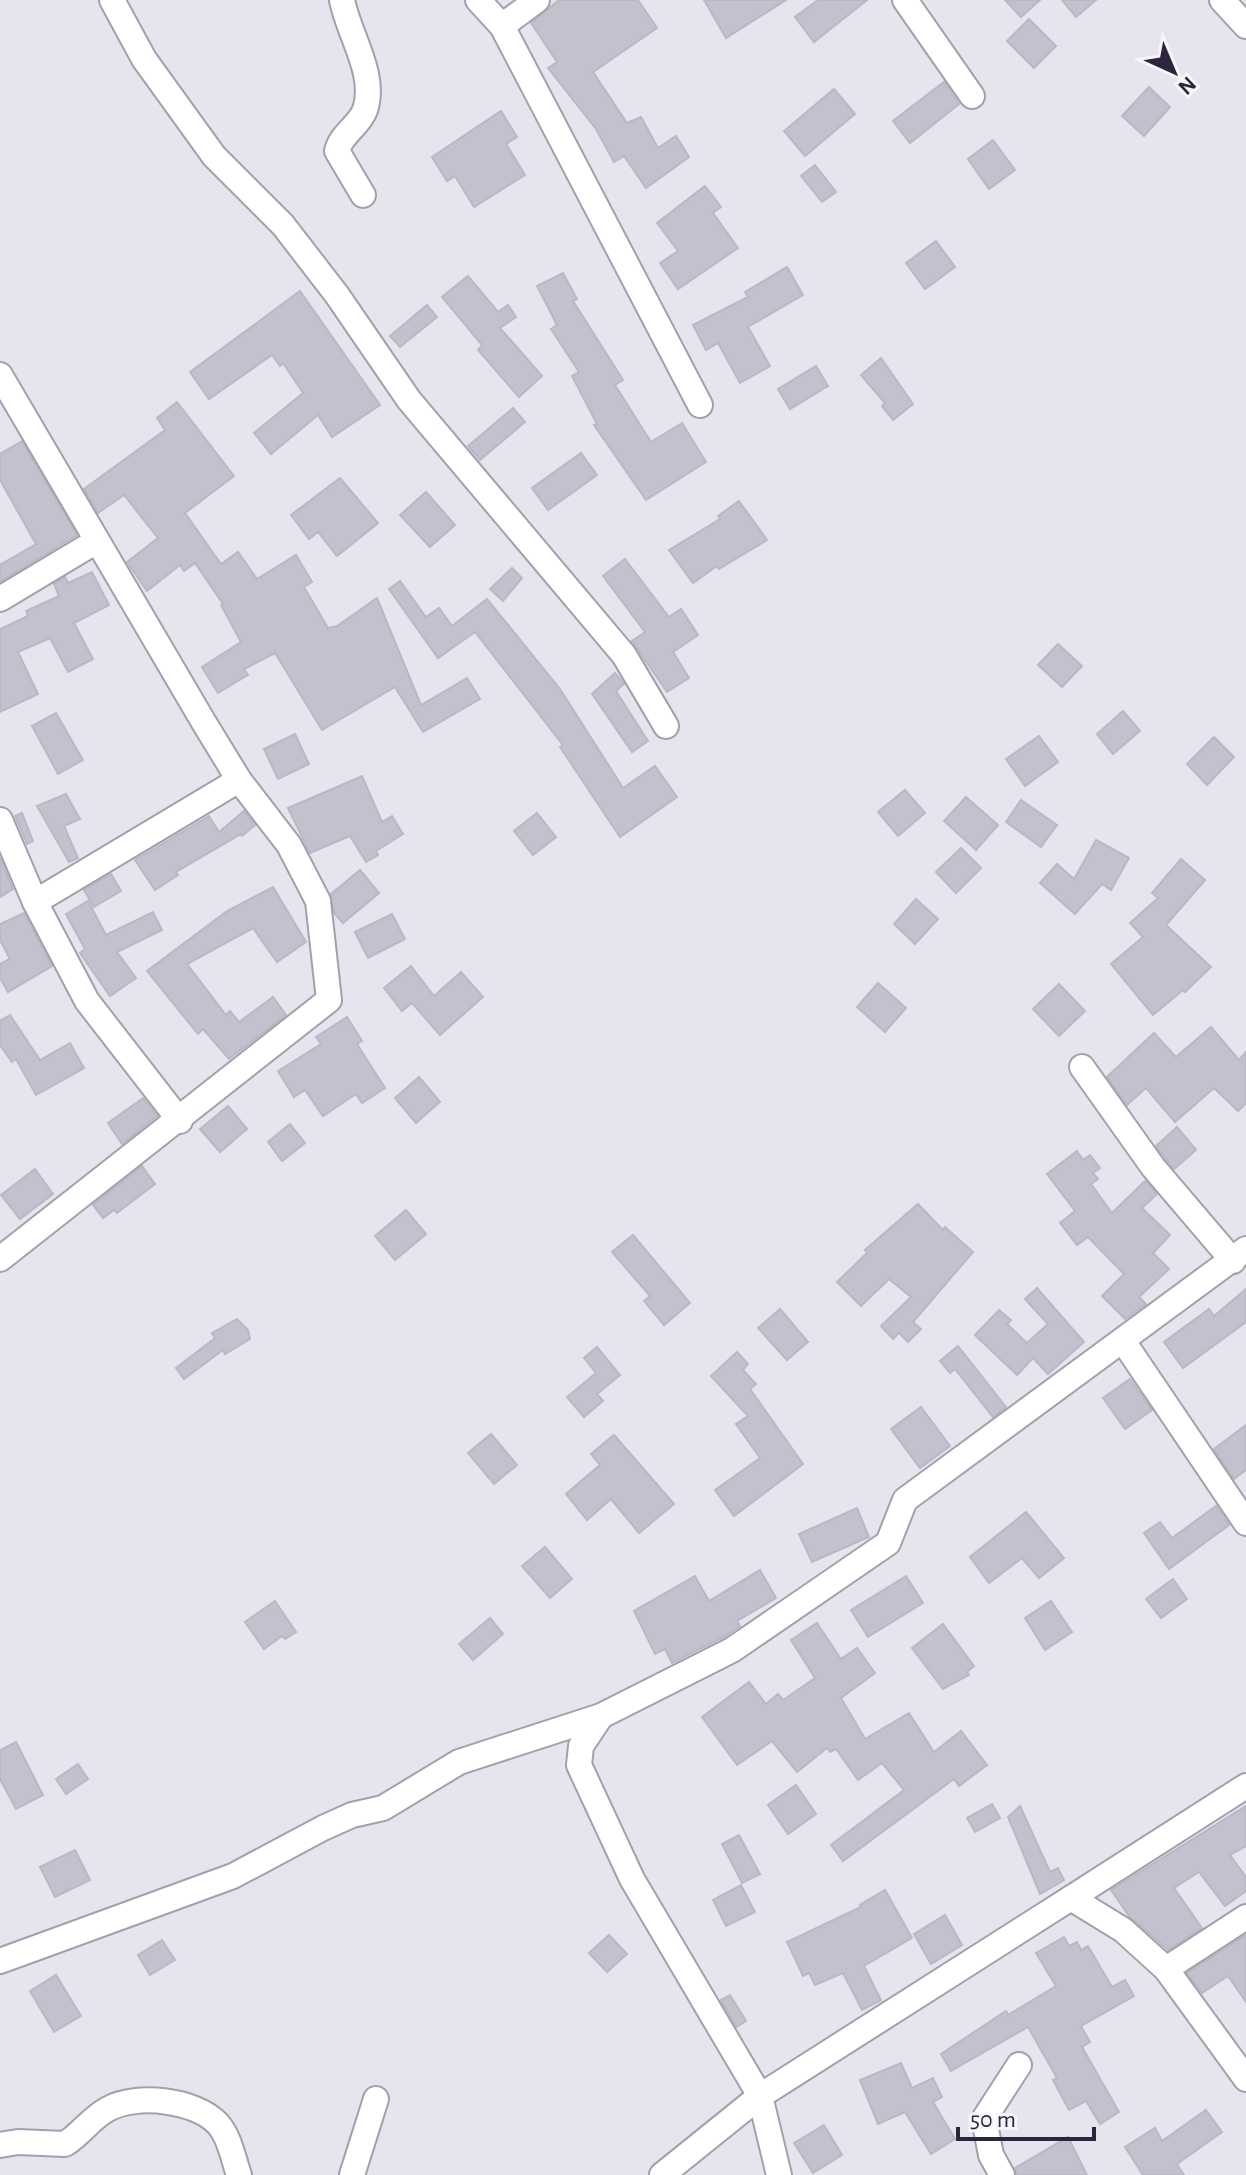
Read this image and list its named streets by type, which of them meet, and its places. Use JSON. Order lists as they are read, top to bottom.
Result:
{
  "scale_bar": "50 m",
  "north": "bottom right"
}
